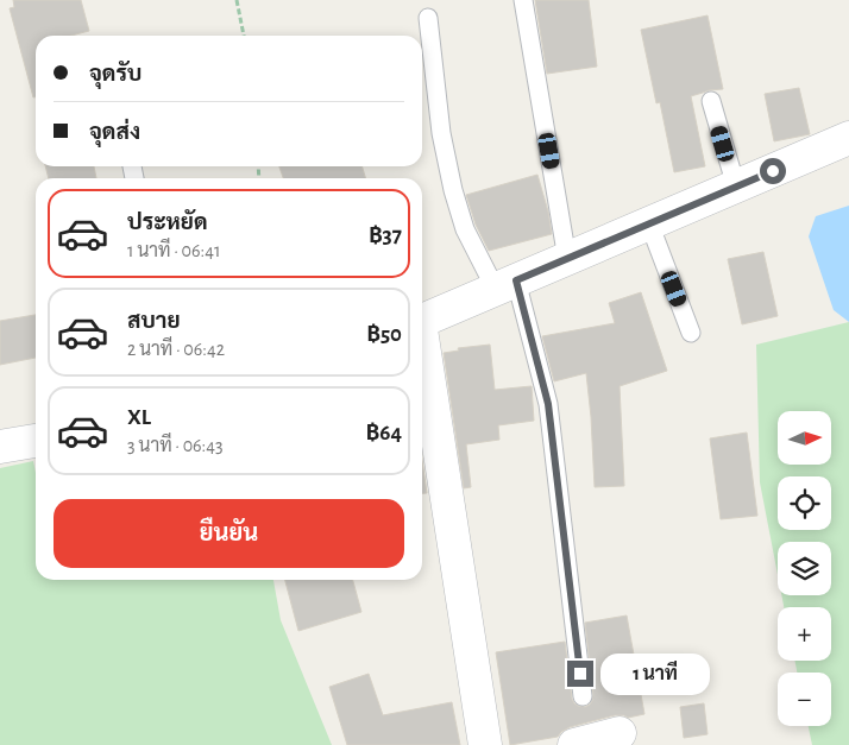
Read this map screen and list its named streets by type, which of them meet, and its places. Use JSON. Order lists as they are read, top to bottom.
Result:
{
  "north": "right",
  "page": {
    "banner": ["จุดรับ", "จุดส่ง"],
    "list": [
      {
        "name": "ประหยัด",
        "note": "1 นาที · 06:41",
        "value": "฿37"
      },
      {
        "name": "สบาย",
        "note": "2 นาที · 06:42",
        "value": "฿50"
      },
      {
        "name": "XL",
        "note": "3 นาที · 06:43",
        "value": "฿64"
      }
    ],
    "map_buttons": ["+", "−"],
    "buttons": "ยืนยัน",
    "bubble": "1 นาที"
  }
}
